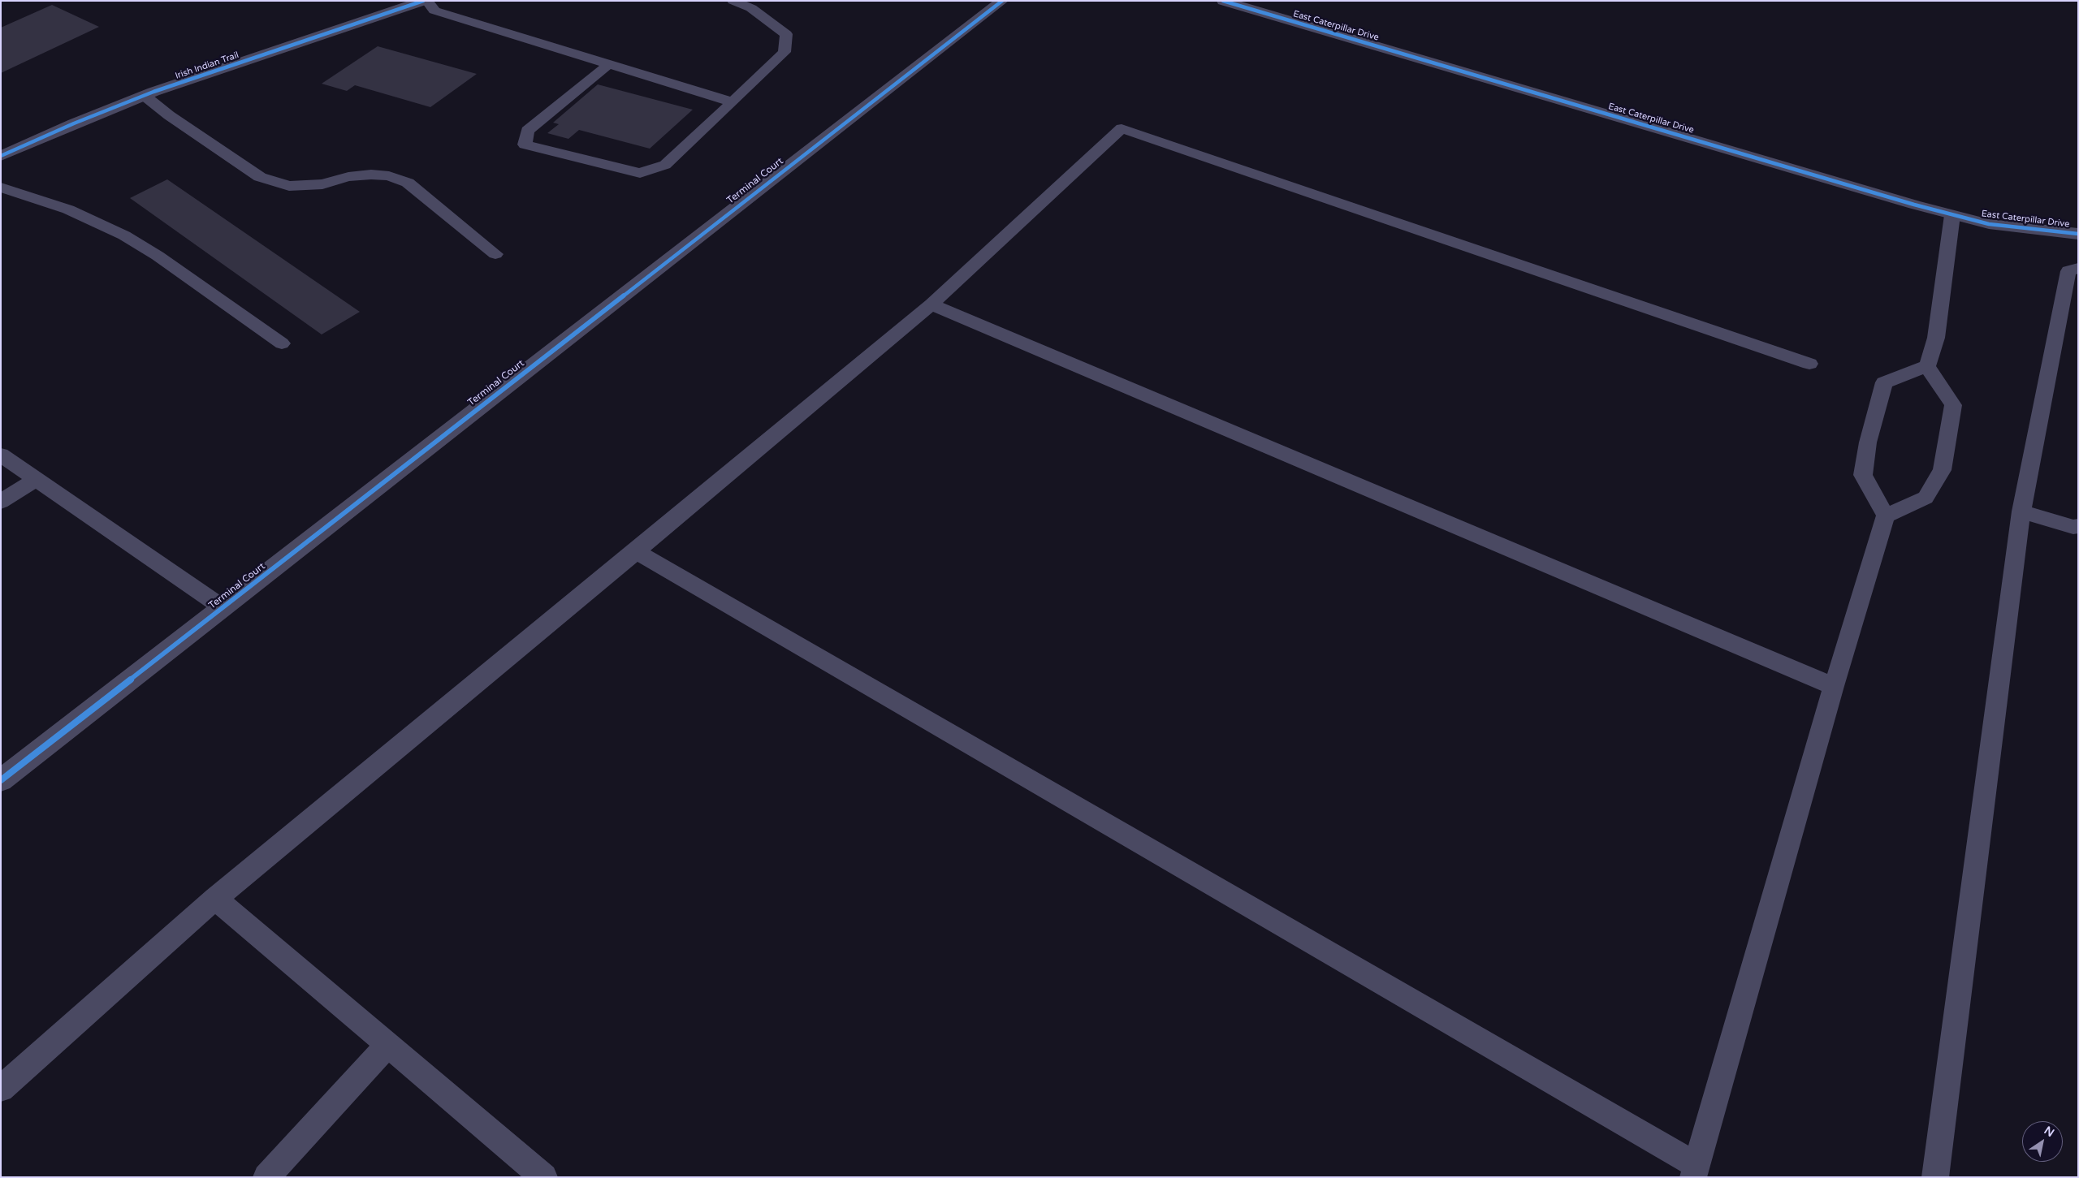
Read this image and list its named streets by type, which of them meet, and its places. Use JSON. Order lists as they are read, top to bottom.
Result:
{
  "streets": {
    "street": ["East Caterpillar Drive", "Irish Indian Trail", "Terminal Court"]
  },
  "north": "top right"
}
